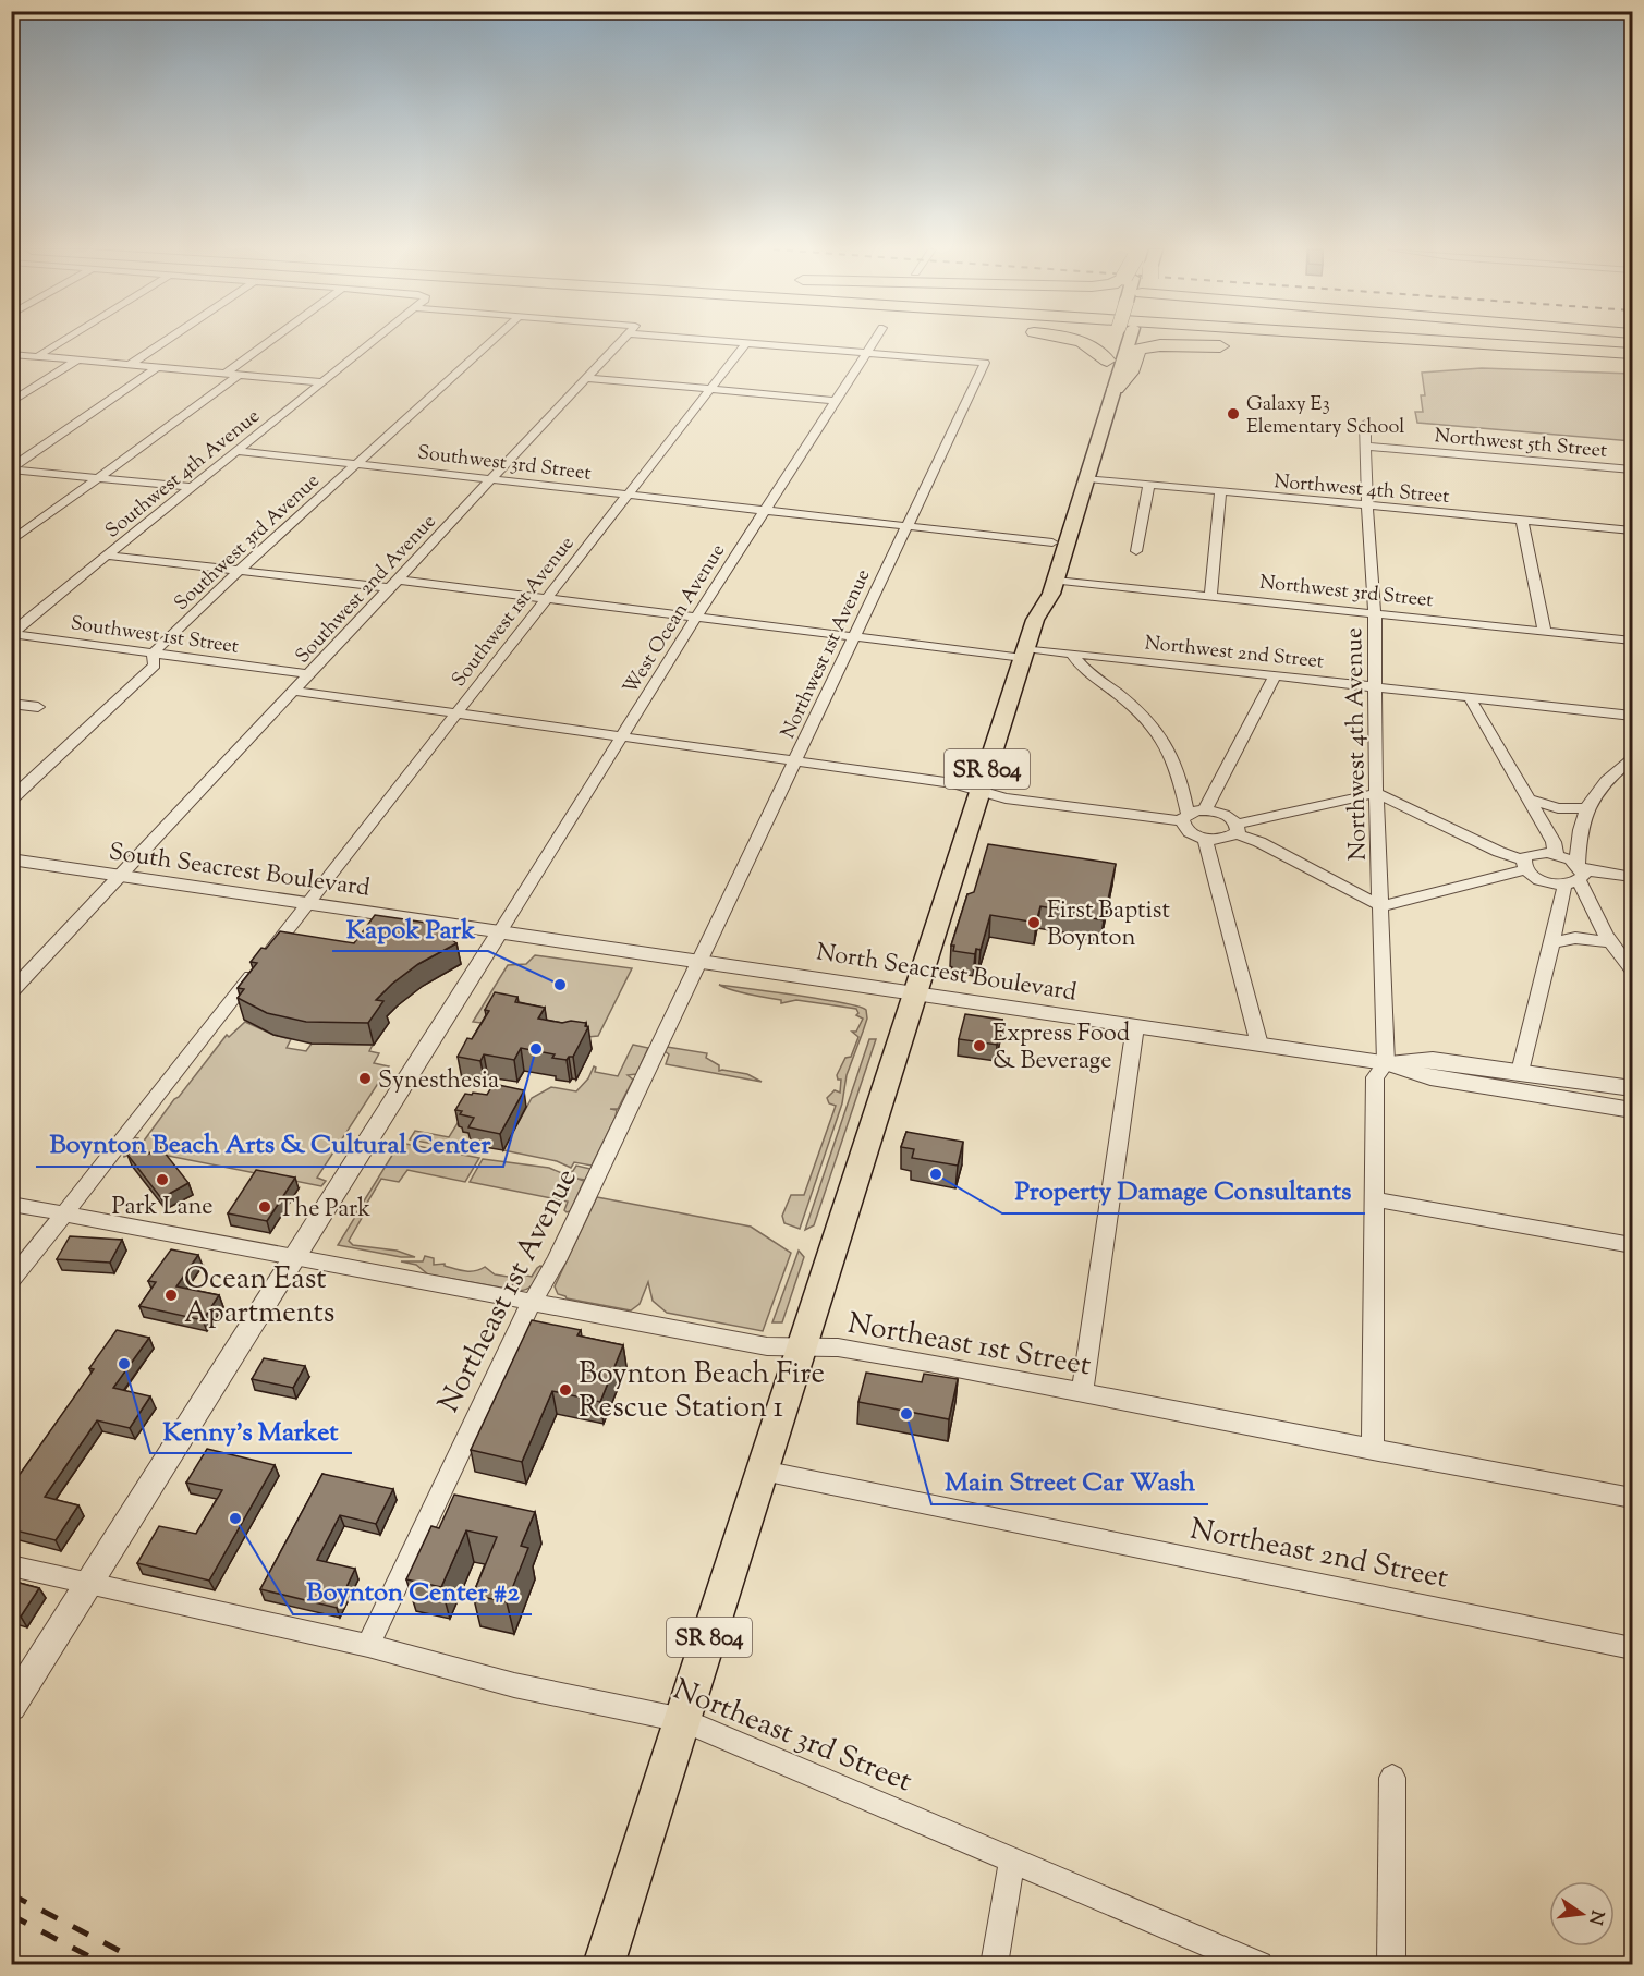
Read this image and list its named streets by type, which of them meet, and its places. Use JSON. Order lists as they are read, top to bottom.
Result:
{
  "streets": {
    "main road": ["SR 804"],
    "street": [
      "Northwest 5th Street",
      "Southwest 3rd Street",
      "Southwest 4th Avenue",
      "Northwest 4th Street",
      "Southwest 3rd Avenue",
      "Southwest 2nd Avenue",
      "Northwest 3rd Street",
      "Southwest 1st Avenue",
      "West Ocean Avenue",
      "Southwest 1st Street",
      "Northwest 2nd Street",
      "Northwest 1st Avenue",
      "Northwest 4th Avenue",
      "South Seacrest Boulevard",
      "North Seacrest Boulevard",
      "Northeast 1st Avenue",
      "Northeast 1st Street",
      "Northeast 2nd Street",
      "Northeast 3rd Street"
    ]
  },
  "crossings": [
    ["Northwest 5th Street", "Northwest 4th Avenue"],
    ["Southwest 3rd Street", "Southwest 4th Avenue"],
    ["Southwest 3rd Street", "Southwest 3rd Avenue"],
    ["Southwest 3rd Street", "Southwest 2nd Avenue"],
    ["Southwest 3rd Street", "Southwest 1st Avenue"],
    ["Southwest 3rd Street", "West Ocean Avenue"],
    ["Southwest 4th Avenue", "Southwest 1st Street"],
    ["Southwest 4th Avenue", "Northwest 2nd Street"],
    ["Northwest 4th Street", "Northwest 4th Avenue"],
    ["Northwest 4th Street", "SR 804"],
    ["Southwest 3rd Avenue", "Southwest 1st Street"],
    ["Southwest 3rd Avenue", "Northwest 2nd Street"],
    ["Southwest 2nd Avenue", "Southwest 1st Street"],
    ["Southwest 2nd Avenue", "Northwest 2nd Street"],
    ["Southwest 2nd Avenue", "South Seacrest Boulevard"],
    ["Northwest 3rd Street", "Northwest 4th Avenue"],
    ["Northwest 3rd Street", "SR 804"],
    ["Southwest 1st Avenue", "Northwest 2nd Street"],
    ["Southwest 1st Avenue", "South Seacrest Boulevard"],
    ["Southwest 1st Avenue", "Northeast 1st Street"],
    ["West Ocean Avenue", "Northwest 2nd Street"],
    ["West Ocean Avenue", "Northwest 1st Avenue"],
    ["West Ocean Avenue", "South Seacrest Boulevard"],
    ["West Ocean Avenue", "North Seacrest Boulevard"],
    ["Northwest 2nd Street", "Northwest 1st Avenue"],
    ["Northwest 2nd Street", "Northwest 4th Avenue"],
    ["Northwest 2nd Street", "SR 804"],
    ["Northwest 1st Avenue", "North Seacrest Boulevard"],
    ["Northwest 1st Avenue", "Northeast 1st Avenue"],
    ["Northwest 4th Avenue", "North Seacrest Boulevard"],
    ["SR 804", "North Seacrest Boulevard"],
    ["SR 804", "Northeast 1st Street"],
    ["SR 804", "Northeast 2nd Street"],
    ["SR 804", "Northeast 3rd Street"],
    ["South Seacrest Boulevard", "North Seacrest Boulevard"],
    ["North Seacrest Boulevard", "Northeast 1st Avenue"],
    ["Northeast 1st Avenue", "Northeast 1st Street"],
    ["Northeast 1st Avenue", "Northeast 3rd Street"]
  ],
  "places": [
    "Galaxy E3 Elementary School",
    "First Baptist Boynton",
    "Kapok Park",
    "Express Food & Beverage",
    "Boynton Beach Arts & Cultural Center",
    "Synesthesia",
    "Property Damage Consultants",
    "Park Lane",
    "The Park",
    "Ocean East Apartments",
    "Kenny's Market",
    "Boynton Beach Fire Rescue Station 1",
    "Main Street Car Wash",
    "Boynton Center #2"
  ],
  "north": "right"
}
